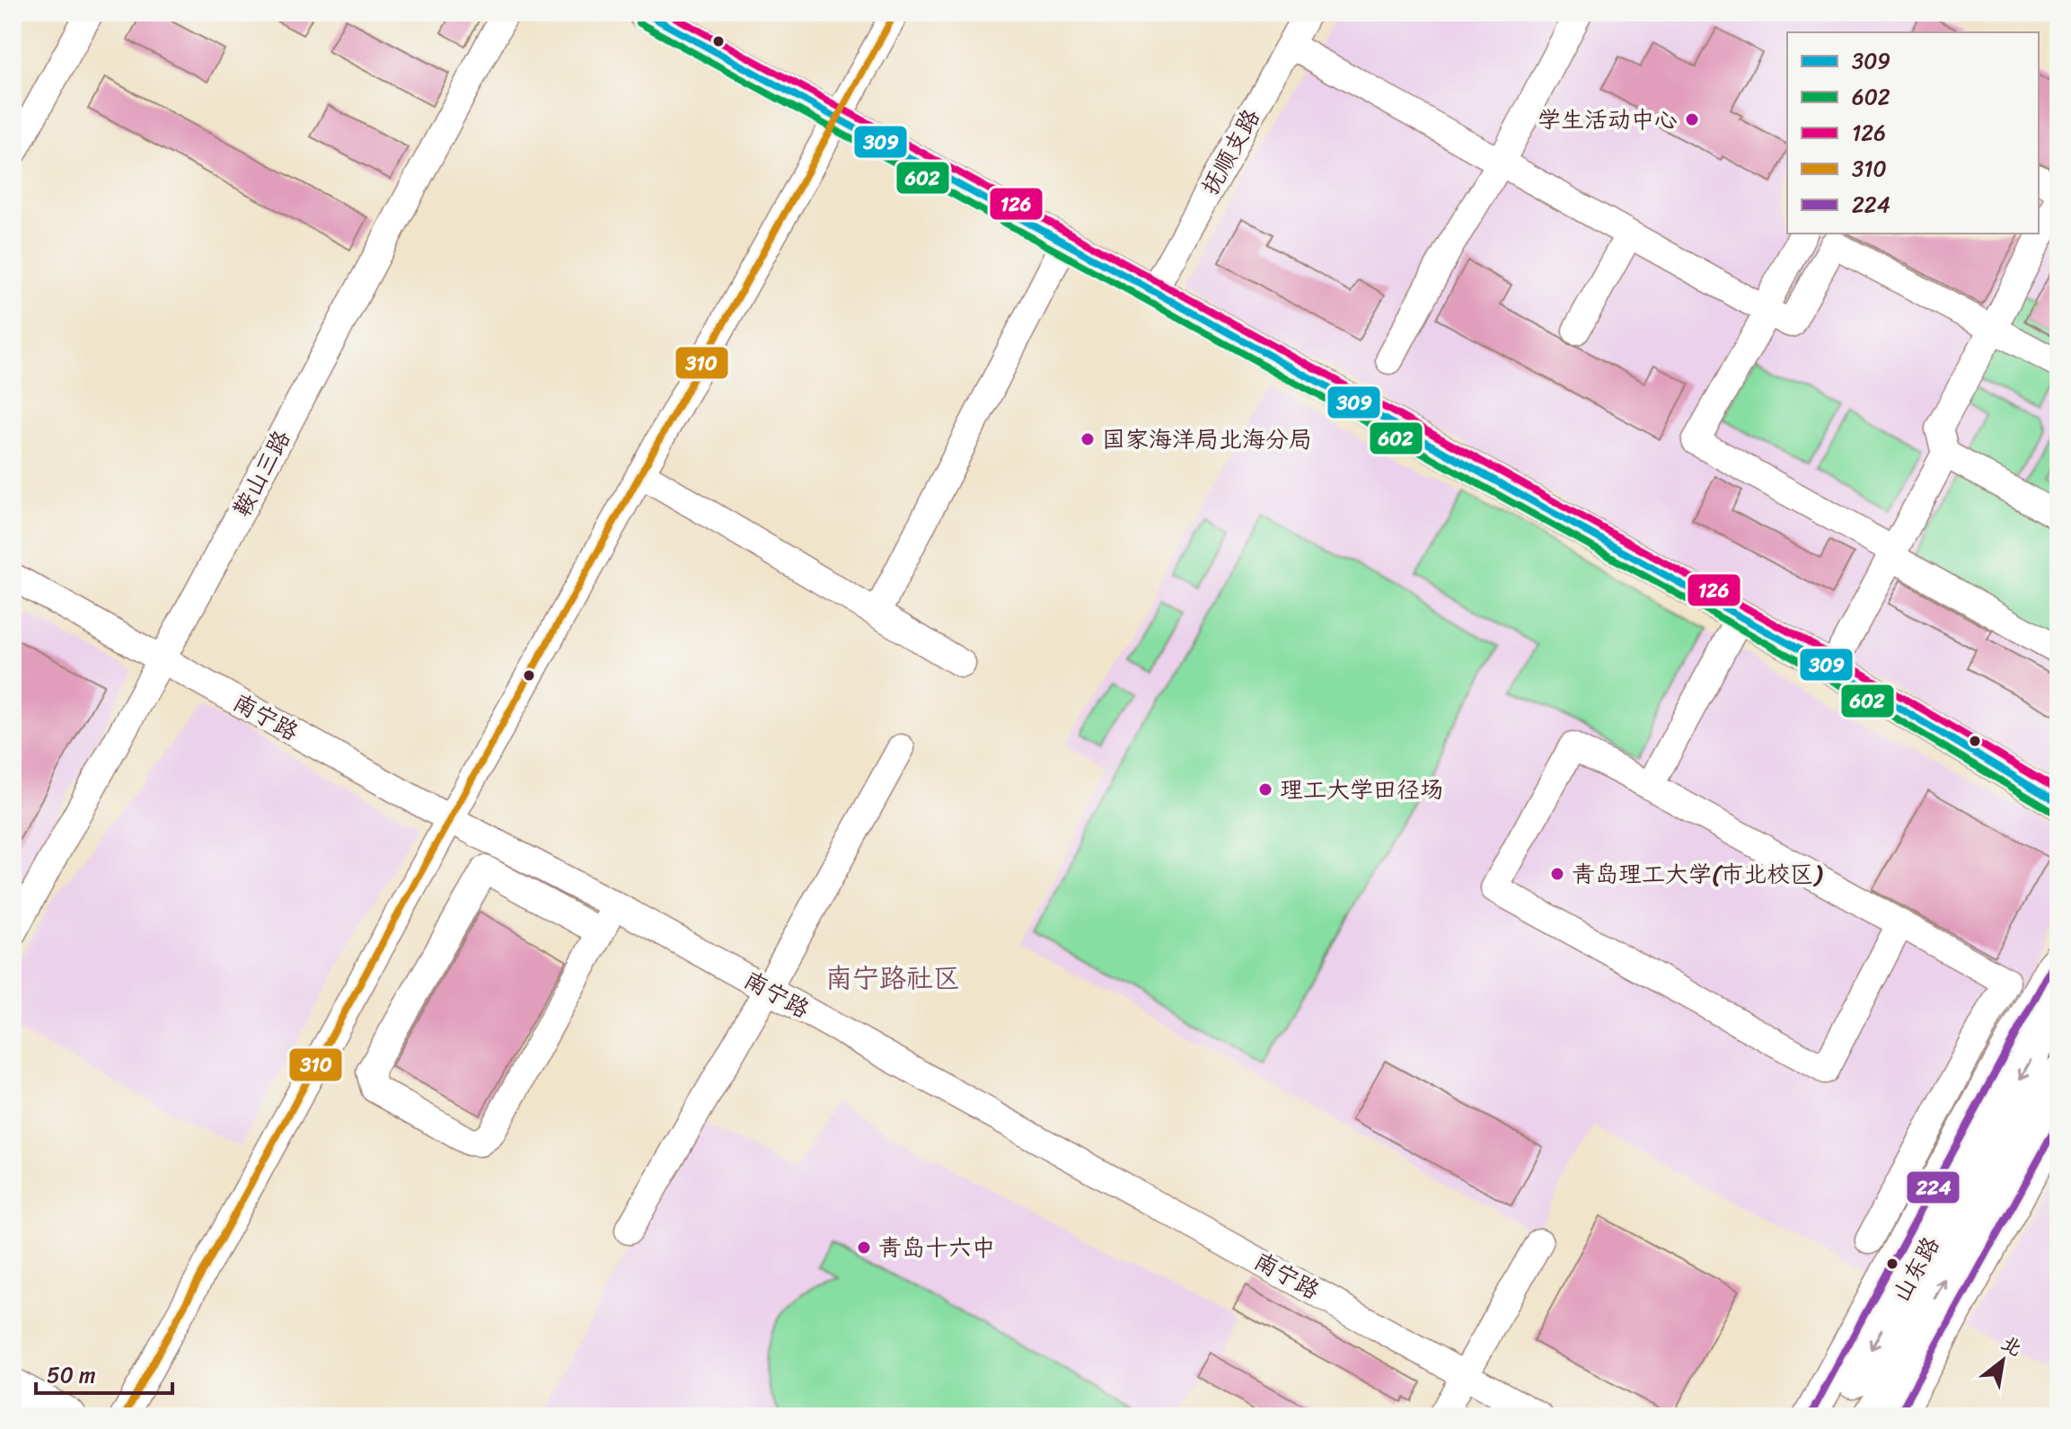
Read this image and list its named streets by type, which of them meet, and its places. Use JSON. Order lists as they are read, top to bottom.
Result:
{
  "streets": {
    "main road": ["山东路"],
    "street": ["抚顺支路", "鞍山三路", "南宁路"]
  },
  "crossings": [
    ["鞍山三路", "南宁路"]
  ],
  "districts": ["南宁路社区"],
  "places": [
    "学生活动中心",
    "国家海洋局北海分局",
    "理工大学田径场",
    "青岛理工大学(市北校区)",
    "青岛十六中"
  ],
  "lines": [
    "transit line 309",
    "transit line 126",
    "transit line 310",
    "transit line 602",
    "transit line 224"
  ],
  "legend": [
    "309",
    "602",
    "126",
    "310",
    "224"
  ],
  "scale_bar": "50 m",
  "north": "top right"
}
